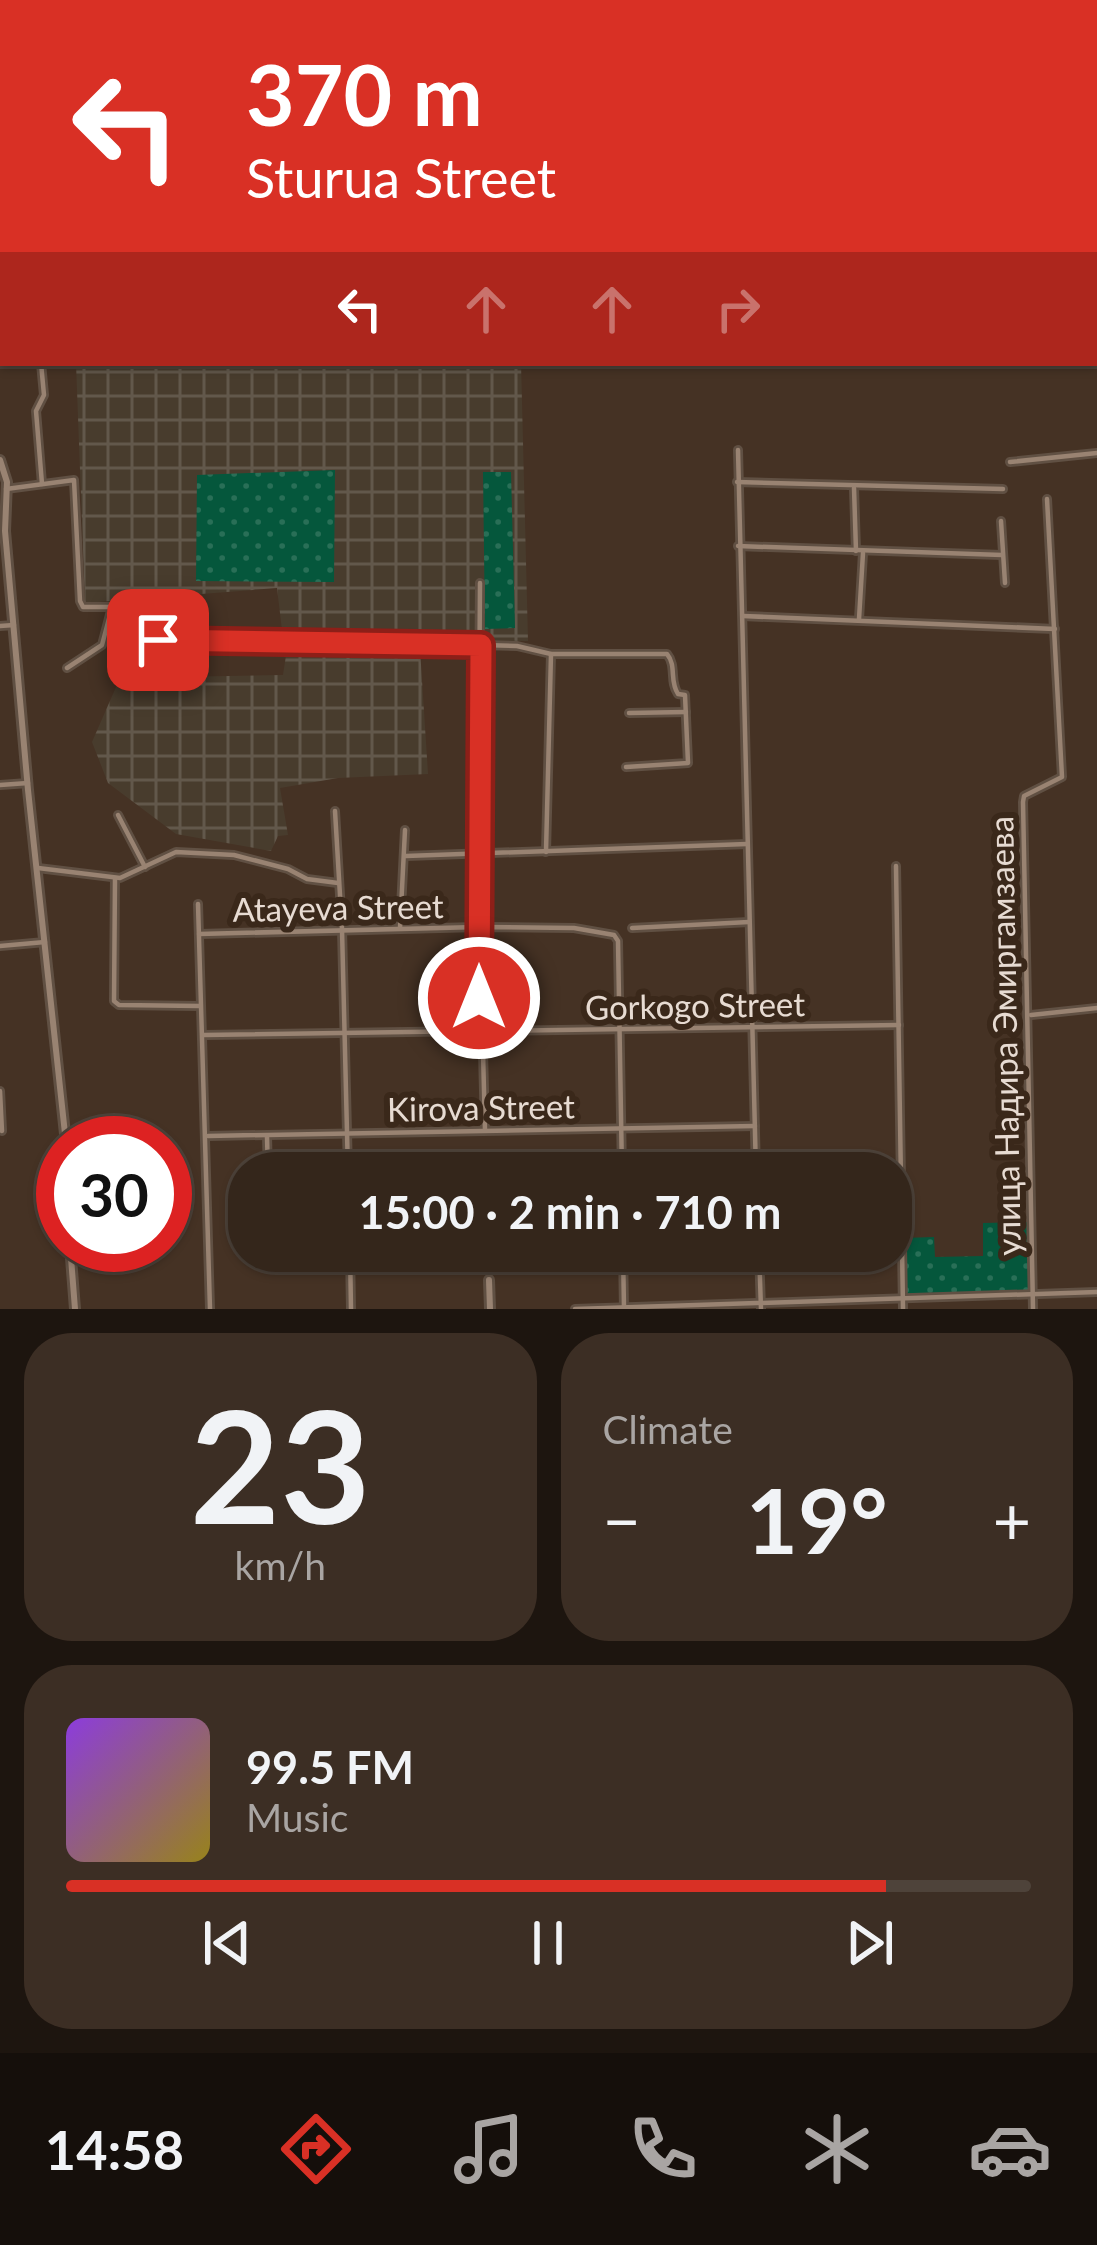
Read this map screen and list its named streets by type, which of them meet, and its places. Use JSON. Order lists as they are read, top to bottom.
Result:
{
  "streets": {
    "street": [
      "Atayeva Street",
      "Gorkogo Street",
      "улица Надира Эмиргамзаева",
      "Kirova Street"
    ]
  },
  "crossings": [
    ["Atayeva Street", "Gorkogo Street"]
  ],
  "page": {
    "turn": ["370 m", "Sturua Street"],
    "limit": "30",
    "trip": "15:00 · 2 min · 710 m",
    "tile": [
      ["23", "km/h"],
      "Climate"
    ],
    "heat": ["−", "19°", "+"],
    "song": ["99.5 FM", "Music"],
    "tabs": "14:58"
  }
}
